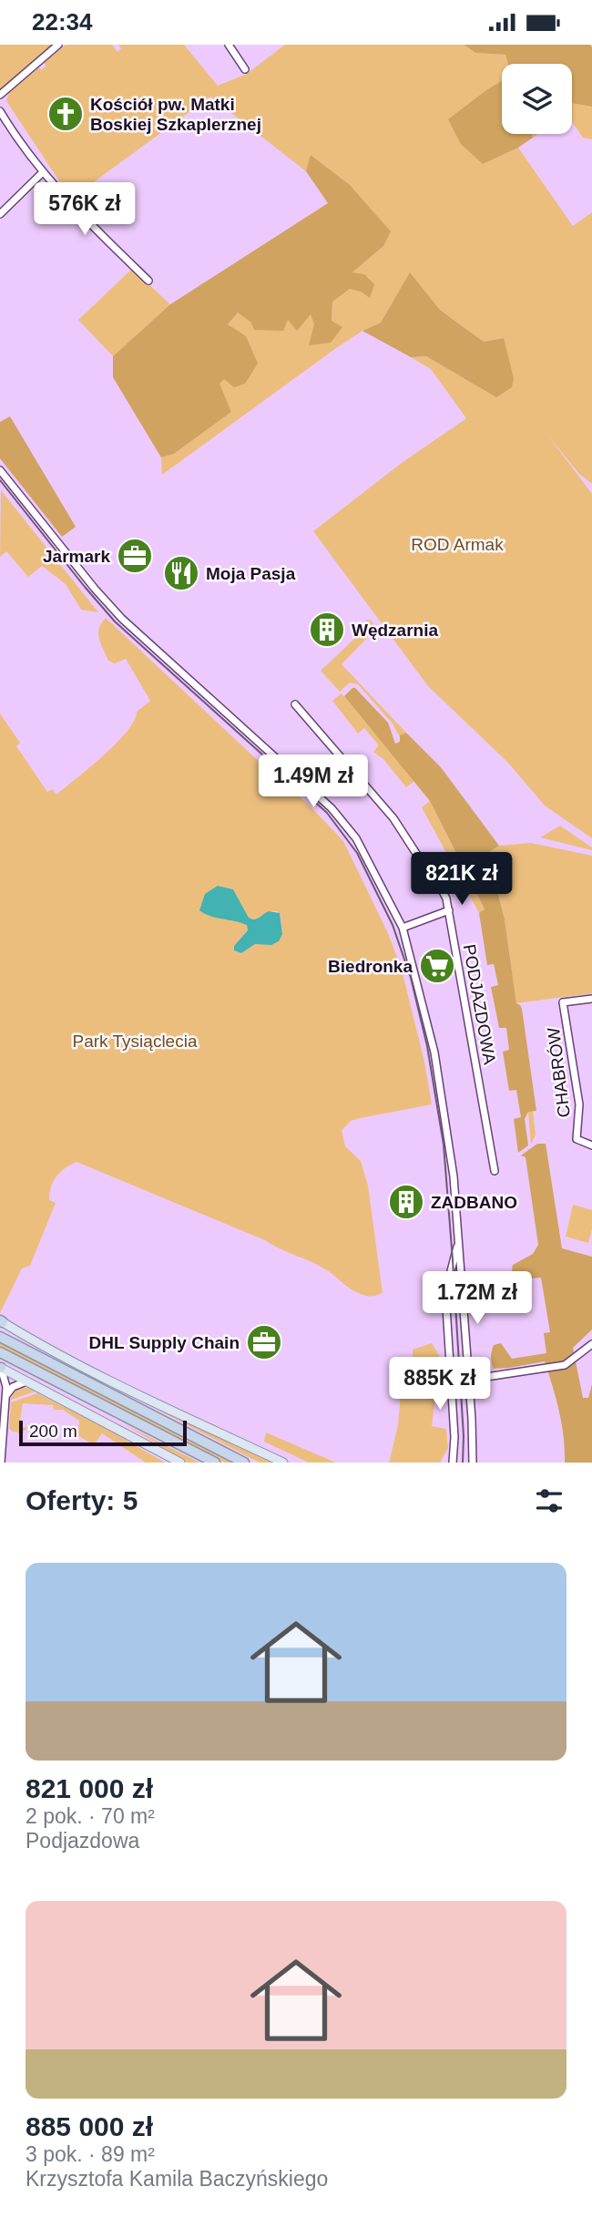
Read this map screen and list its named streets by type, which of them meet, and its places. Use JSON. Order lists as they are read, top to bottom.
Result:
{
  "streets": {
    "street": ["PODJAZDOWA", "CHABRÓW"]
  },
  "parks": ["ROD Armak", "Park Tysiąclecia"],
  "places": {
    "church": ["Kościół pw. Matki Boskiej Szkaplerznej"],
    "office": ["Jarmark", "DHL Supply Chain"],
    "restaurant": ["Moja Pasja"],
    "building": ["Wędzarnia", "ZADBANO"],
    "supermarket": ["Biedronka"]
  },
  "scale_bar": "200 m",
  "page": {
    "status": "22:34",
    "price": [
      "576K zł",
      "1.49M zł",
      "821K zł",
      "1.72M zł",
      "885K zł"
    ],
    "scale": "200 m",
    "heading": "Oferty: 5",
    "list": [
      {
        "name": "821 000 zł",
        "note": "2 pok. · 70 m² · Podjazdowa"
      },
      {
        "name": "885 000 zł",
        "note": "3 pok. · 89 m² · Krzysztofa Kamila Baczyńskiego"
      }
    ]
  }
}
